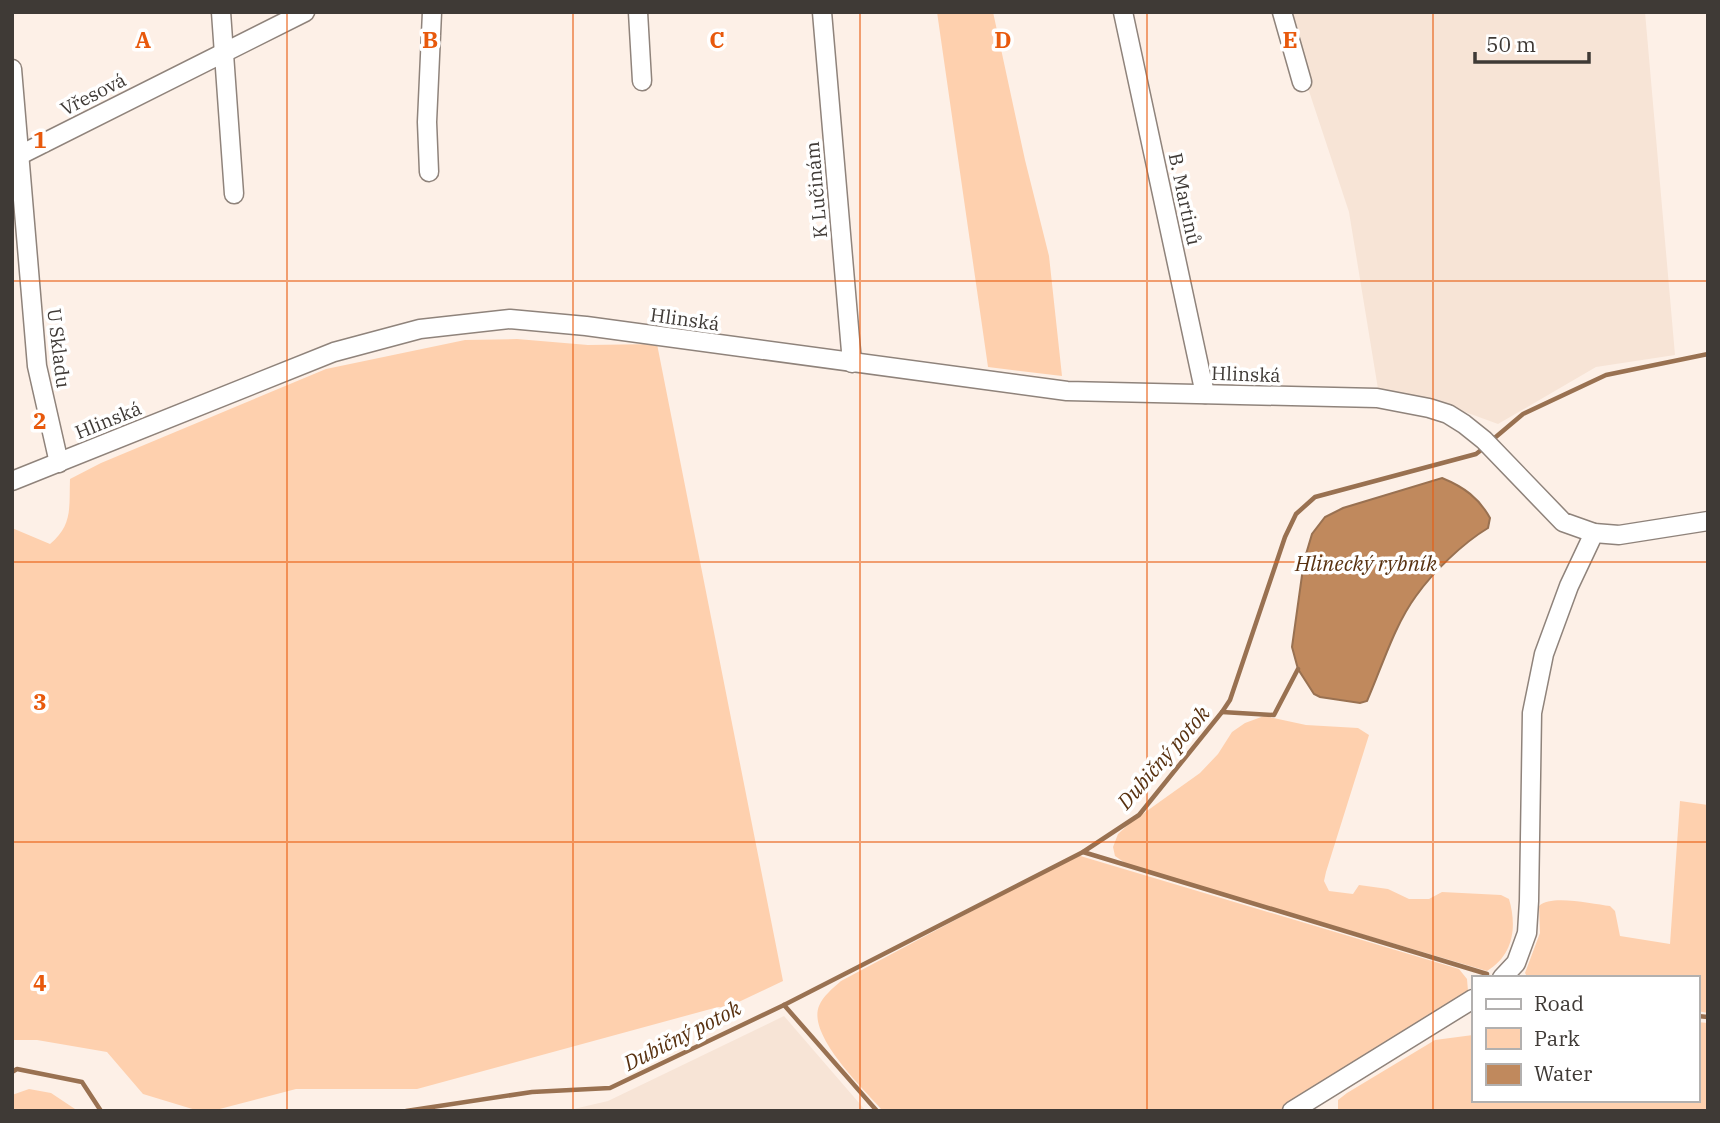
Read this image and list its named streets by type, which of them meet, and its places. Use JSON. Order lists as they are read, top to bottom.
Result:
{
  "streets": {
    "street": [
      "Vřesová",
      "K Lučinám",
      "B. Martinů",
      "Hlinská",
      "U Skladu"
    ]
  },
  "crossings": [
    ["Vřesová", "U Skladu"],
    ["K Lučinám", "Hlinská"],
    ["B. Martinů", "Hlinská"],
    ["Hlinská", "U Skladu"]
  ],
  "water": ["Hlinecký rybník", "Dubičný potok"],
  "legend": ["Road", "Park", "Water"],
  "scale_bar": "50 m",
  "grid": {
    "columns": [
      "A",
      "B",
      "C",
      "D",
      "E"
    ],
    "rows": [
      "1",
      "2",
      "3",
      "4"
    ]
  }
}
